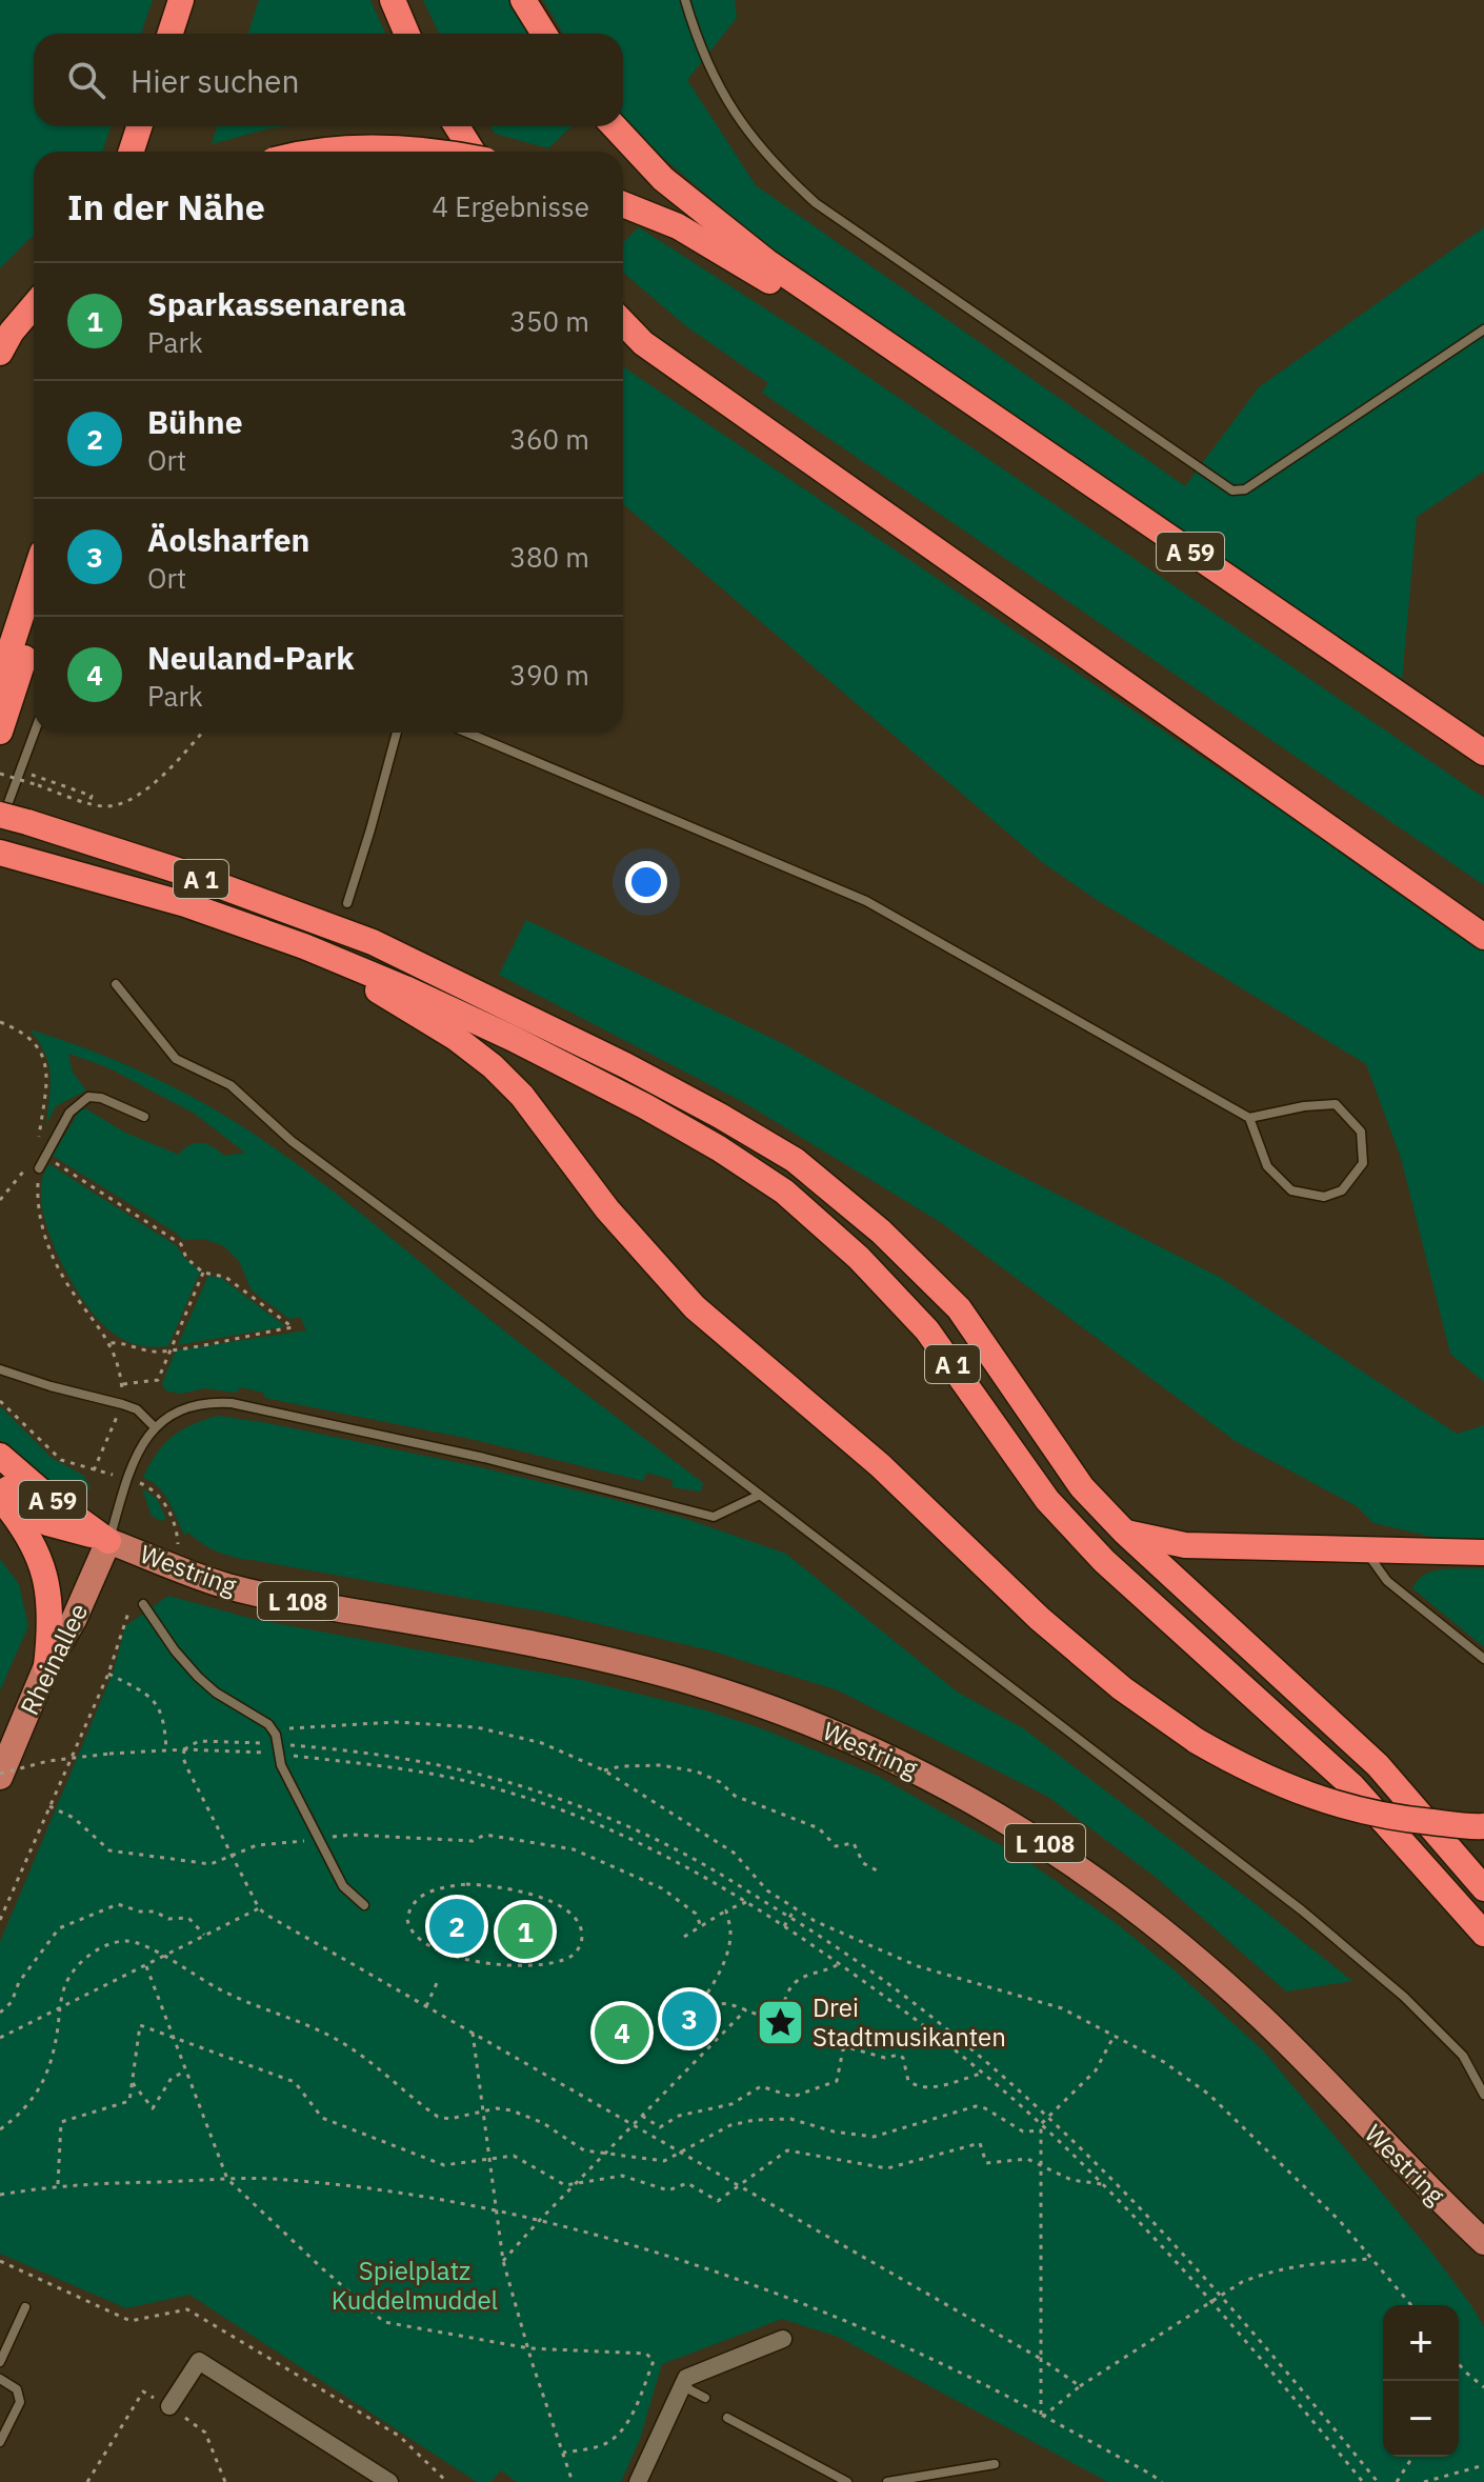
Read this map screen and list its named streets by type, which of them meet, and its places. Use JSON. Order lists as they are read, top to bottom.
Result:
{
  "streets": {
    "highway": ["A 59", "A 1"],
    "main road": ["Westring", "L 108", "Rheinallee"]
  },
  "crossings": [
    ["A 59", "Westring"],
    ["A 59", "Rheinallee"],
    ["Westring", "Rheinallee"]
  ],
  "parks": ["Spielplatz Kuddelmuddel"],
  "places": {
    "place": ["Drei Stadtmusikanten"]
  },
  "page": {
    "search": "Hier suchen",
    "heading": ["In der Nähe", "4 Ergebnisse"],
    "list": [
      {
        "mark": "1",
        "name": "Sparkassenarena",
        "note": "Park",
        "value": "350 m"
      },
      {
        "mark": "2",
        "name": "Bühne",
        "note": "Ort",
        "value": "360 m"
      },
      {
        "mark": "3",
        "name": "Äolsharfen",
        "note": "Ort",
        "value": "380 m"
      },
      {
        "mark": "4",
        "name": "Neuland-Park",
        "note": "Park",
        "value": "390 m"
      }
    ],
    "pins": [
      "2",
      "1",
      "3",
      "4"
    ],
    "map_buttons": ["+", "−"]
  }
}
